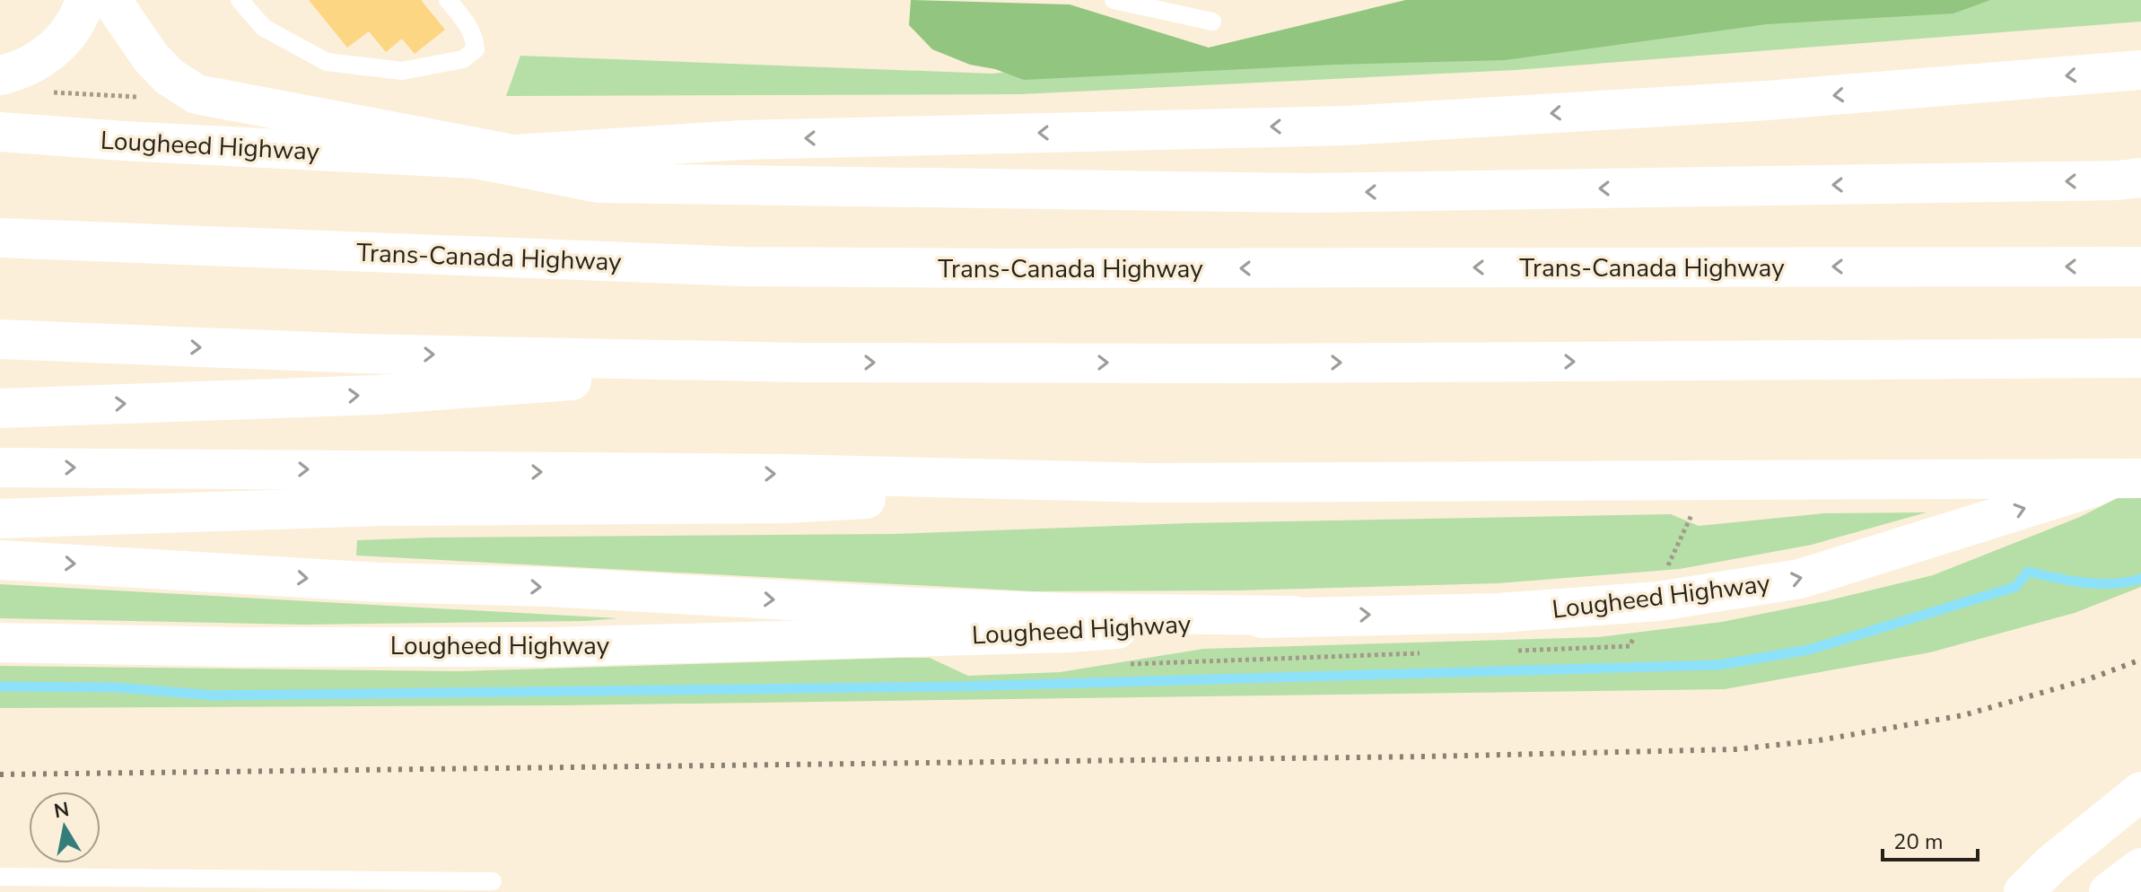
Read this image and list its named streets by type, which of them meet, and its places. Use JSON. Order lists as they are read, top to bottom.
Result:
{
  "streets": {
    "main road": ["Lougheed Highway", "Trans-Canada Highway"]
  },
  "scale_bar": "20 m",
  "north": "top"
}
